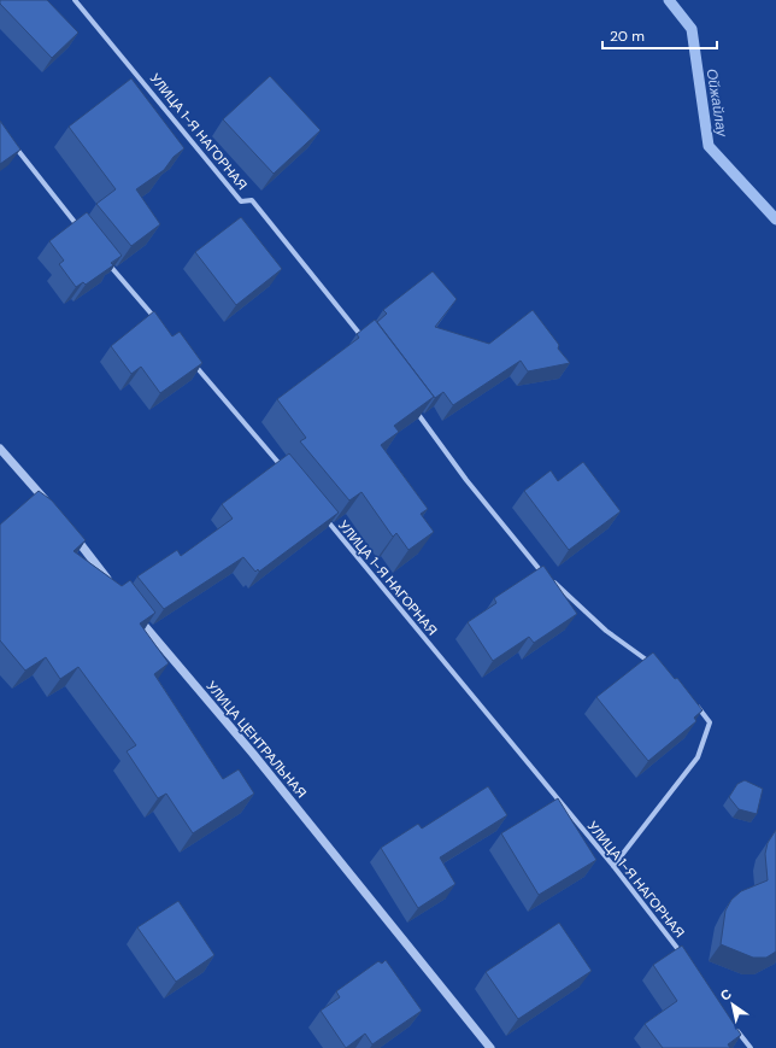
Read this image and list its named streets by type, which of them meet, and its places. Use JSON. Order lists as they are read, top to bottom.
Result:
{
  "streets": {
    "street": ["УЛИЦА 1-Я НАГОРНАЯ", "УЛИЦА ЦЕНТРАЛЬНАЯ"]
  },
  "water": ["Ойжайлау"],
  "scale_bar": "20 m",
  "north": "top left"
}
